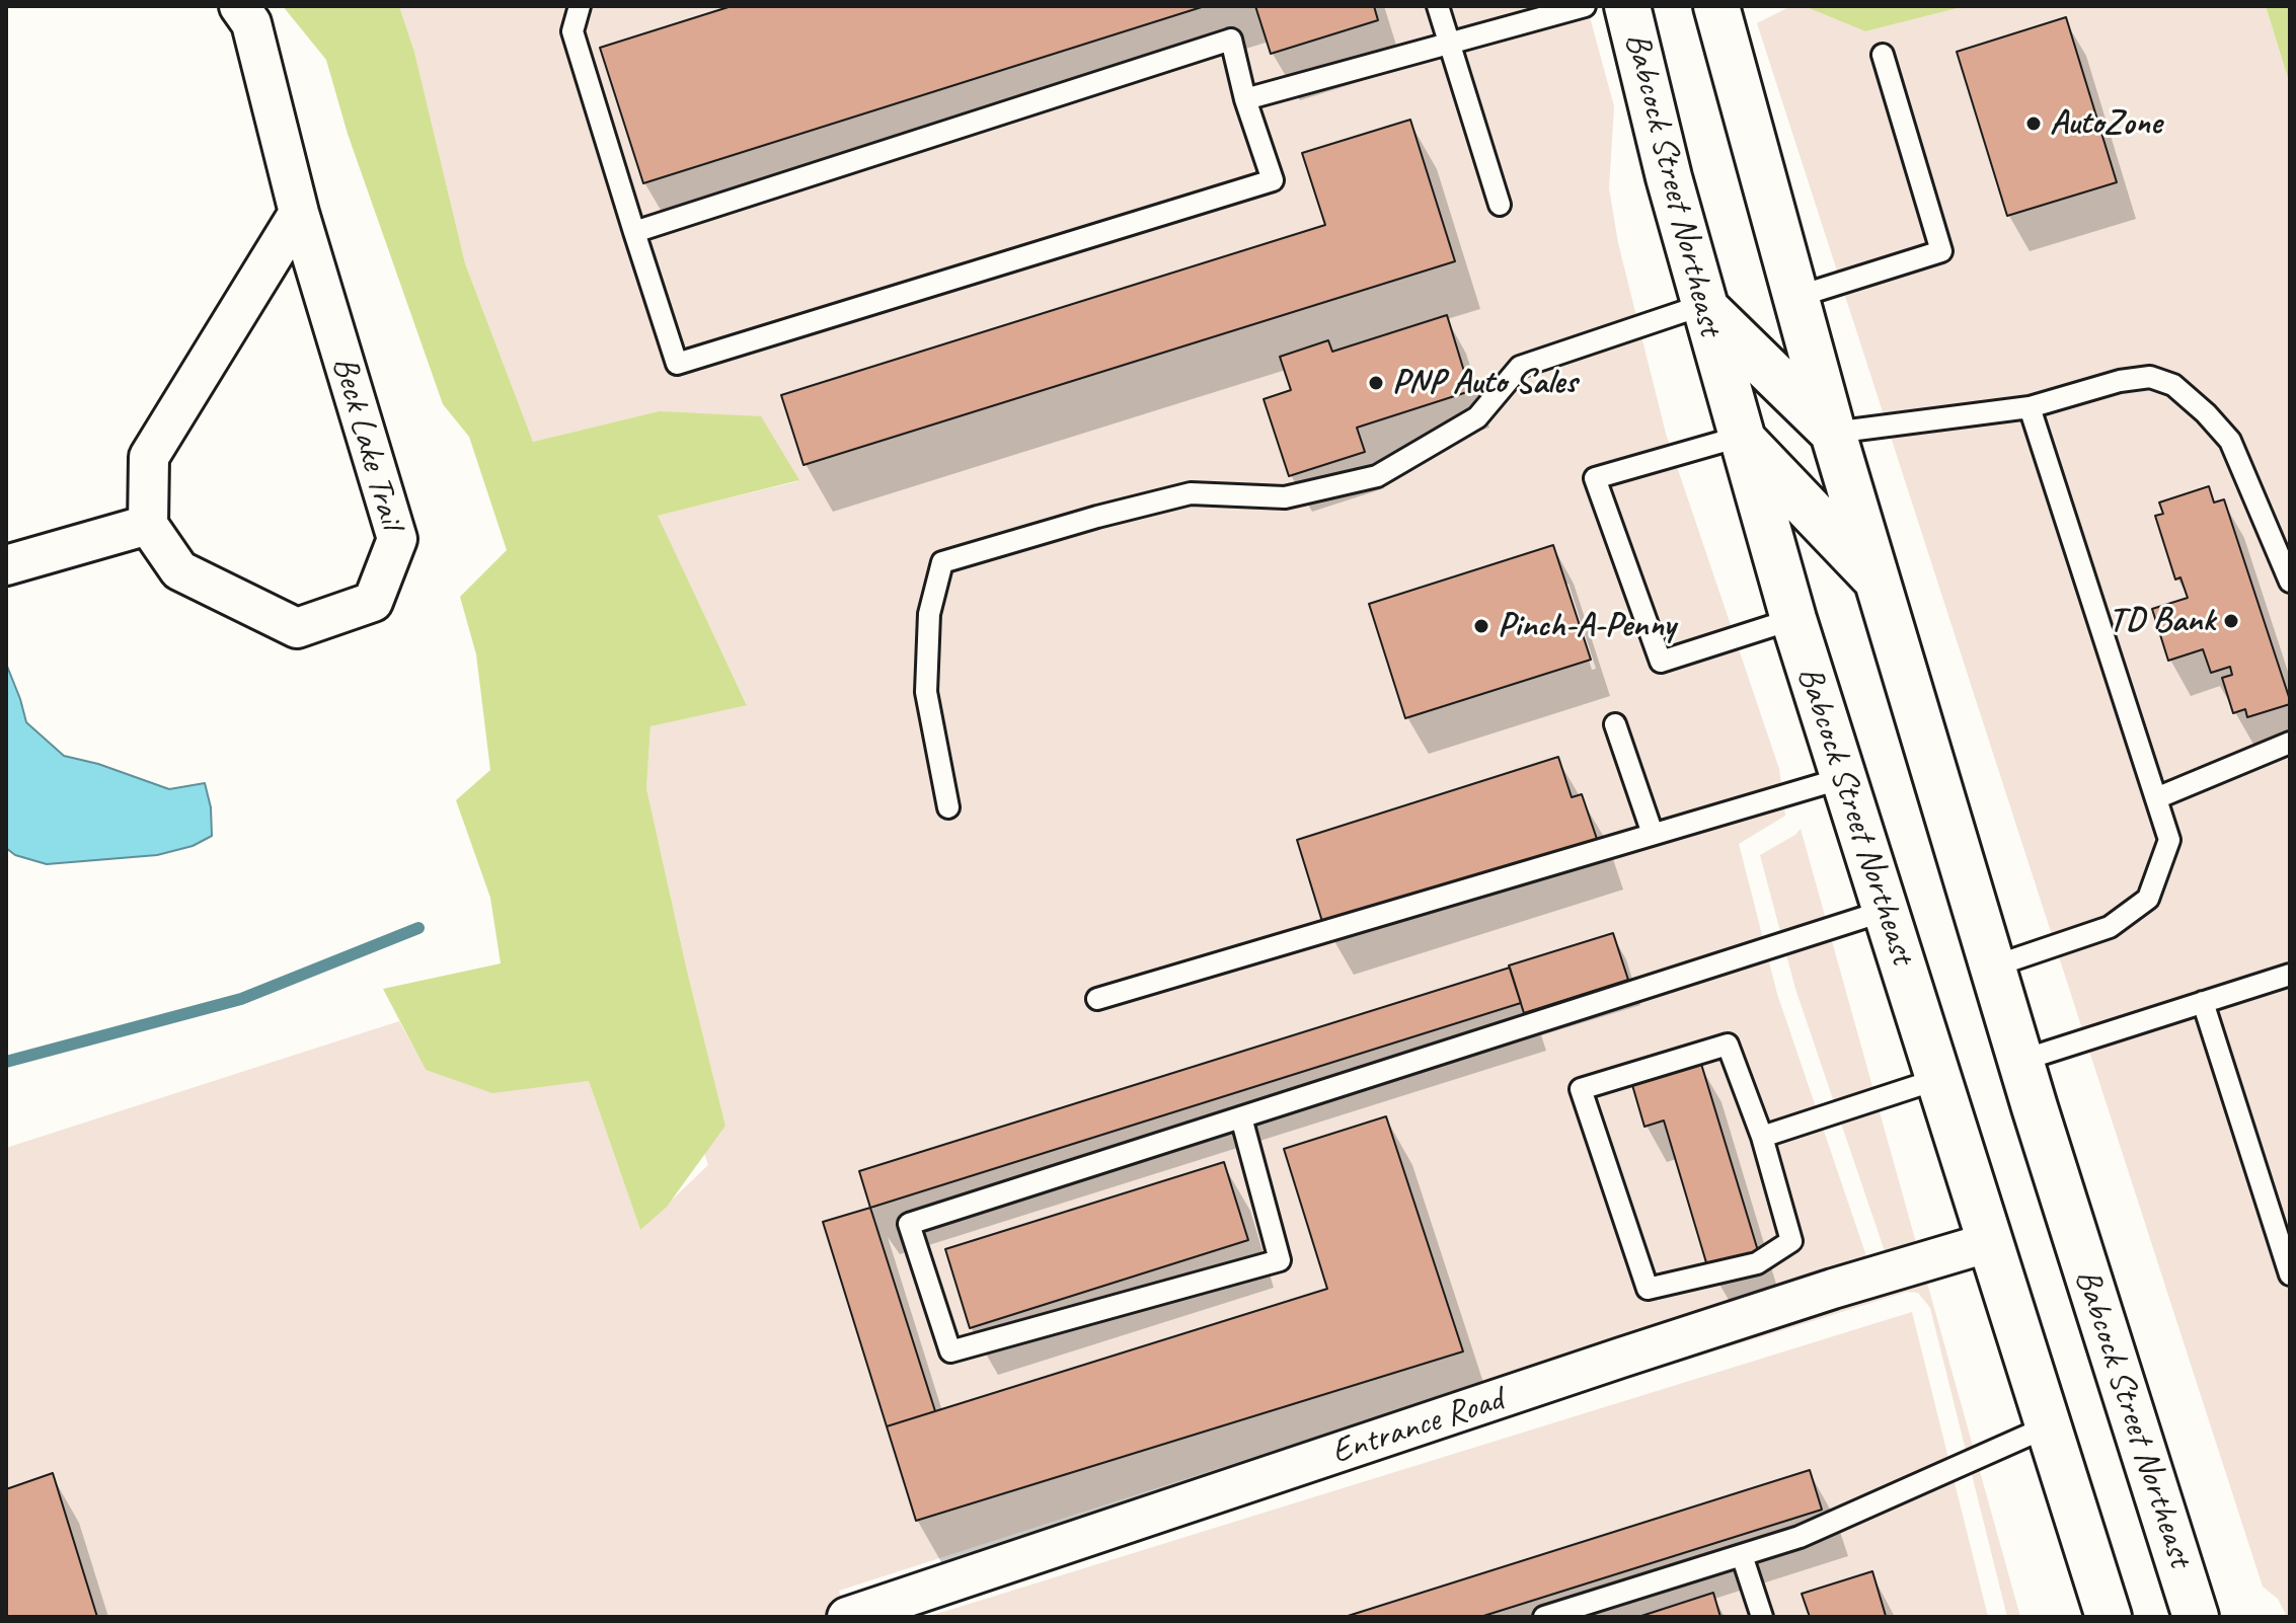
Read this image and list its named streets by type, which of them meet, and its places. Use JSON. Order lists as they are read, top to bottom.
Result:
{
  "streets": {
    "main road": ["Babcock Street Northeast"],
    "street": ["Beck Lake Trail", "Entrance Road"]
  },
  "crossings": [
    ["Babcock Street Northeast", "Entrance Road"]
  ],
  "places": [
    "AutoZone",
    "PNP Auto Sales",
    "TD Bank",
    "Pinch-A-Penny"
  ]
}
